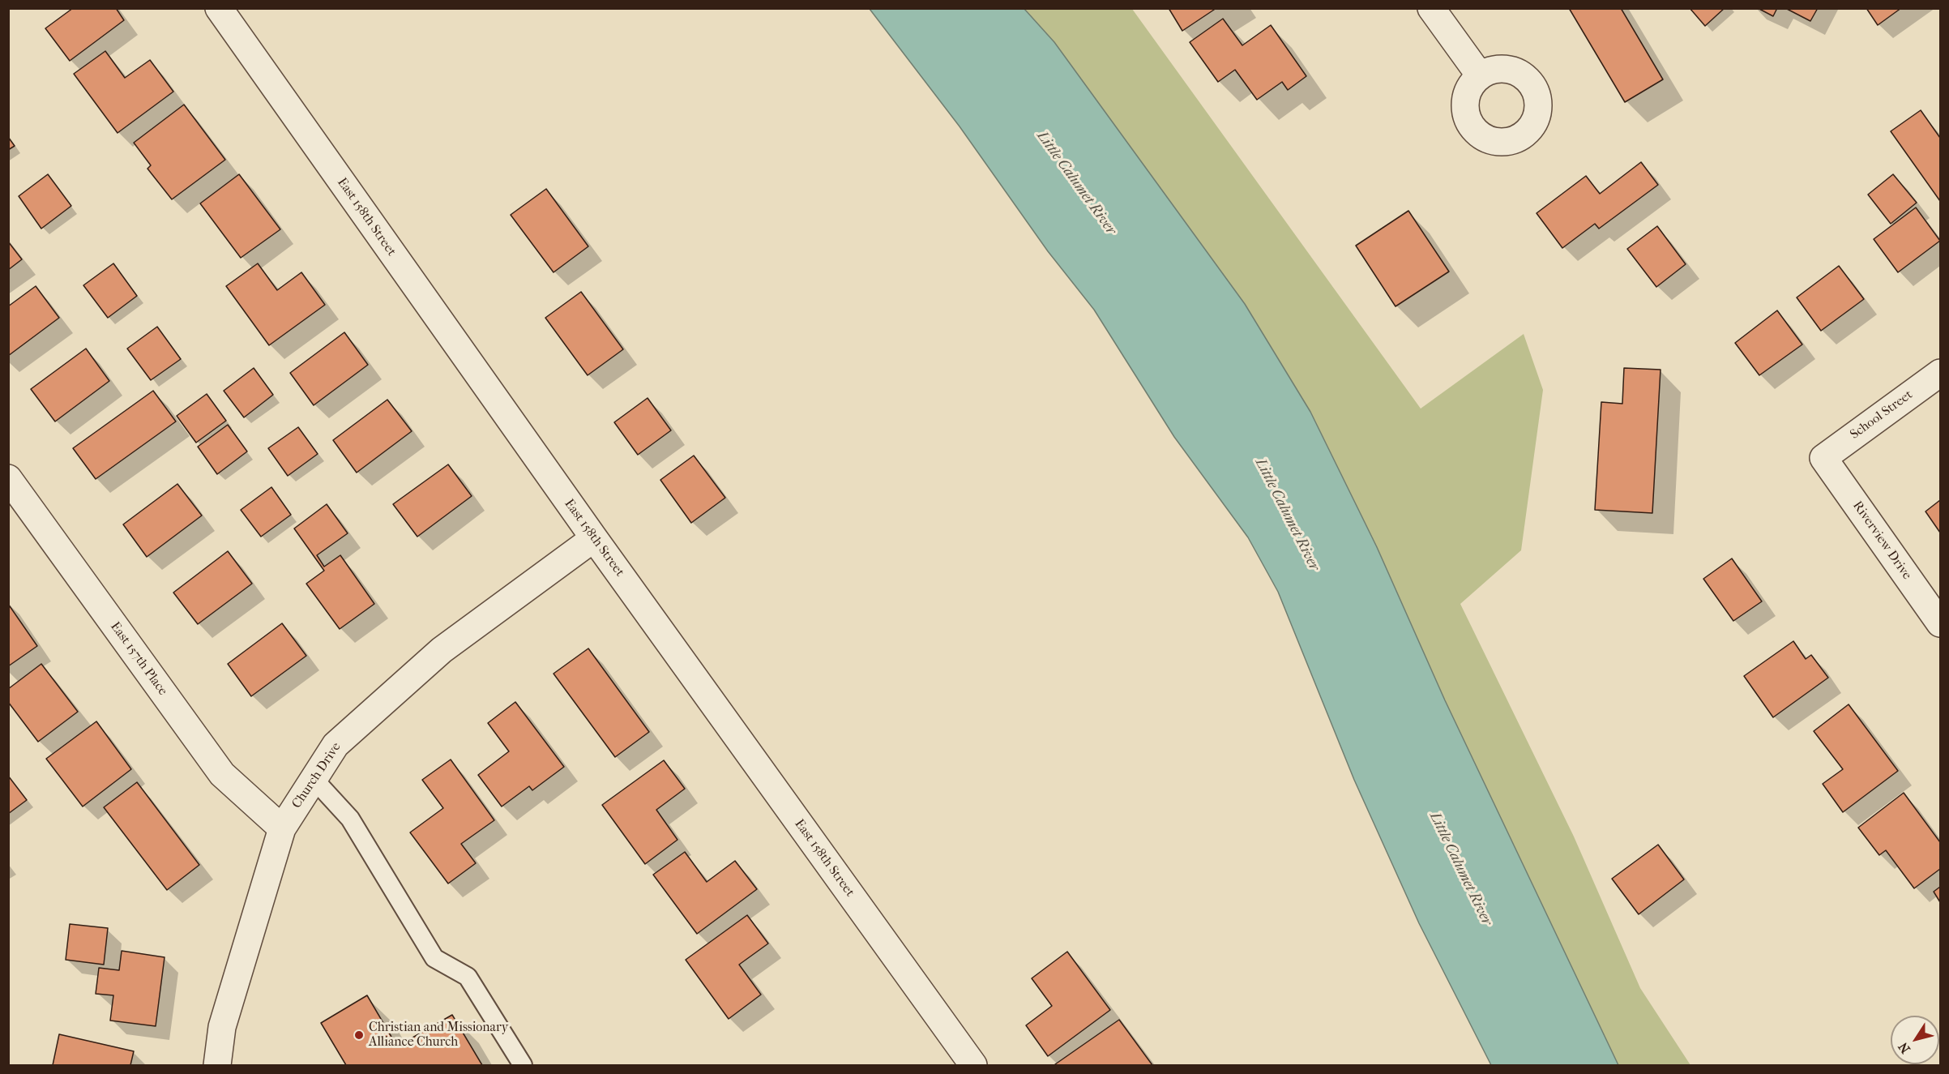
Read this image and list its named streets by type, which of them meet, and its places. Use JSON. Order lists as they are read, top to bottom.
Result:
{
  "streets": {
    "street": [
      "East 158th Street",
      "School Street",
      "Riverview Drive",
      "East 157th Place",
      "Church Drive"
    ]
  },
  "crossings": [
    ["East 158th Street", "Church Drive"],
    ["School Street", "Riverview Drive"],
    ["East 157th Place", "Church Drive"]
  ],
  "water": ["Little Calumet River"],
  "places": ["Christian and Missionary Alliance Church"],
  "north": "bottom left"
}
